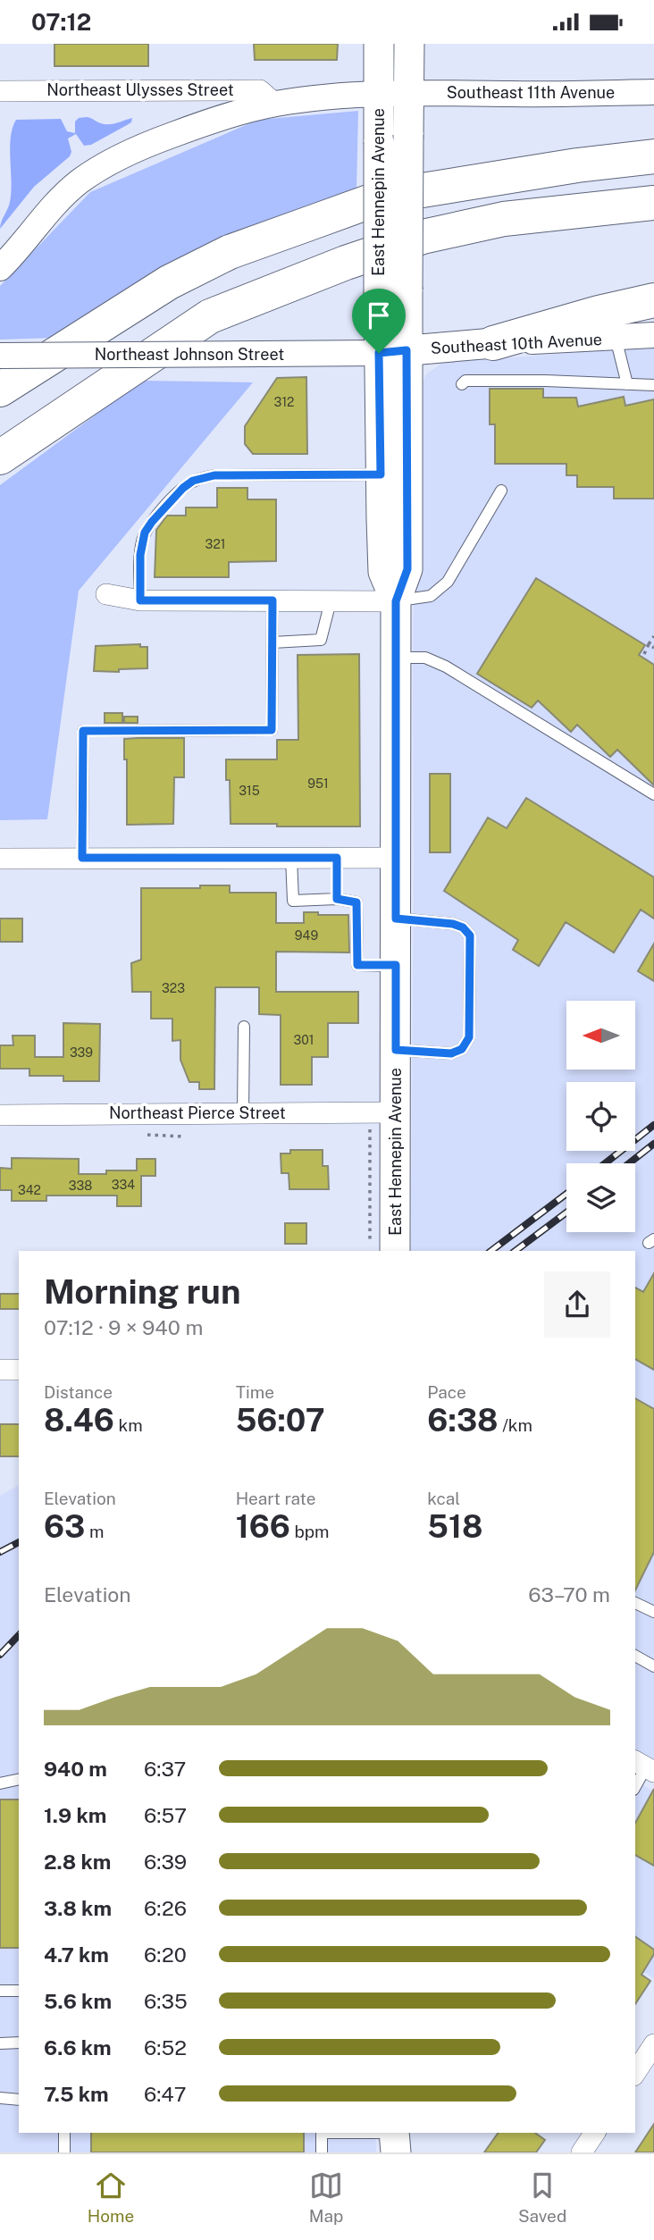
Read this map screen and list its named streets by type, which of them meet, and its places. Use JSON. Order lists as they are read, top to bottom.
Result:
{
  "streets": {
    "main road": ["East Hennepin Avenue", "Southeast 10th Avenue"],
    "street": [
      "Northeast Ulysses Street",
      "Southeast 11th Avenue",
      "Northeast Johnson Street",
      "Northeast Pierce Street"
    ]
  },
  "crossings": [
    ["Southeast 11th Avenue", "East Hennepin Avenue"],
    ["East Hennepin Avenue", "Southeast 10th Avenue"],
    ["East Hennepin Avenue", "Northeast Johnson Street"],
    ["East Hennepin Avenue", "Northeast Pierce Street"],
    ["Southeast 10th Avenue", "Northeast Johnson Street"]
  ],
  "house_numbers": [
    "312",
    "321",
    "951",
    "315",
    "949",
    "323",
    "301",
    "339",
    "334",
    "338",
    "342"
  ],
  "north": "left",
  "page": {
    "status": "07:12",
    "heading": ["Morning run", "07:12 · 9 × 940 m"],
    "stats": [
      ["Distance", "8.46 km"],
      ["Time", "56:07"],
      ["Pace", "6:38 /km"],
      ["Elevation", "63 m"],
      ["Heart rate", "166 bpm"],
      ["kcal", "518"]
    ],
    "chart": ["Elevation", "63–70 m"],
    "list": [
      {
        "name": "940 m",
        "note": "6:37"
      },
      {
        "name": "1.9 km",
        "note": "6:57"
      },
      {
        "name": "2.8 km",
        "note": "6:39"
      },
      {
        "name": "3.8 km",
        "note": "6:26"
      },
      {
        "name": "4.7 km",
        "note": "6:20"
      },
      {
        "name": "5.6 km",
        "note": "6:35"
      },
      {
        "name": "6.6 km",
        "note": "6:52"
      },
      {
        "name": "7.5 km",
        "note": "6:47"
      }
    ],
    "tabs": ["Home", "Map", "Saved"]
  }
}
